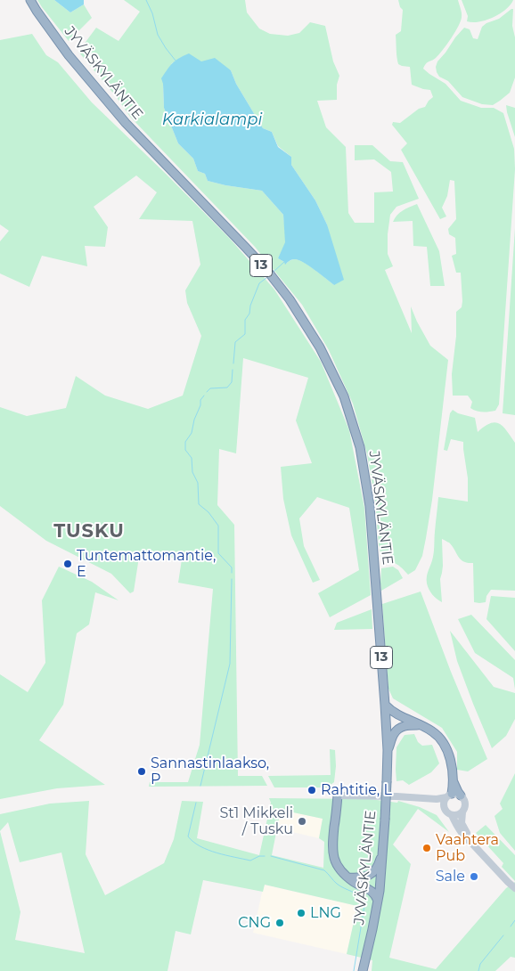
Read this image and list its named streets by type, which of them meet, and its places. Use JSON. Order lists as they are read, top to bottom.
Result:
{
  "streets": {
    "highway": ["JYVÄSKYLÄNTIE", "13"]
  },
  "districts": ["TUSKU"],
  "water": ["Karkialampi"],
  "places": [
    "Tuntemattomantie, E",
    "Sannastinlaakso, P",
    "Rahtitie, L",
    "St1 Mikkeli / Tusku",
    "Vaahtera Pub",
    "Sale",
    "LNG",
    "CNG"
  ]
}
